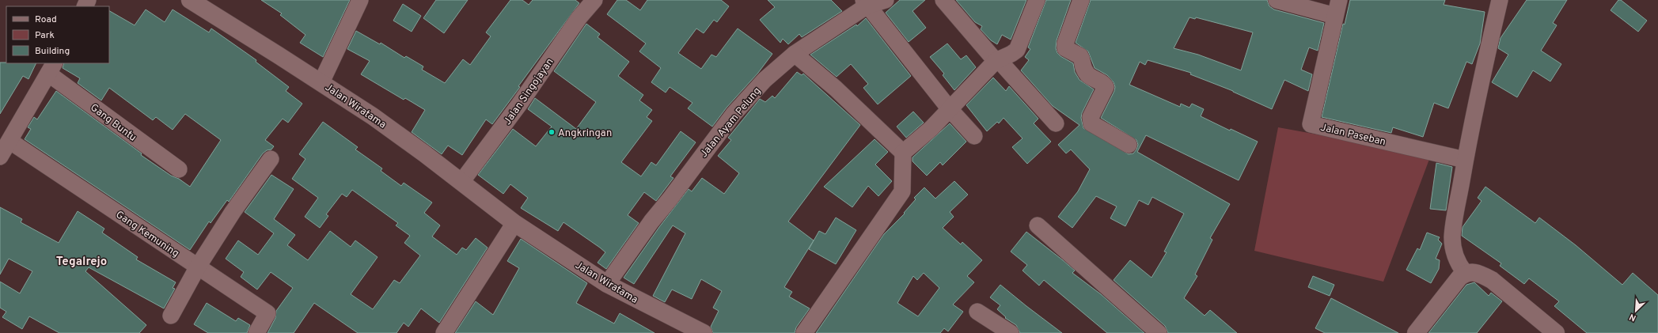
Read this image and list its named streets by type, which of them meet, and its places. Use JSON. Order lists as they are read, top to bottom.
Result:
{
  "streets": {
    "street": [
      "Jalan Singojayan",
      "Jalan Wiratama",
      "Gang Buntu",
      "Jalan Ayam Pelung",
      "Jalan Paseban",
      "Gang Kemuning"
    ]
  },
  "crossings": [
    ["Jalan Singojayan", "Jalan Wiratama"],
    ["Jalan Wiratama", "Jalan Ayam Pelung"]
  ],
  "districts": ["Tegalrejo"],
  "places": ["Angkringan"],
  "legend": ["Road", "Park", "Building"],
  "north": "bottom left"
}
